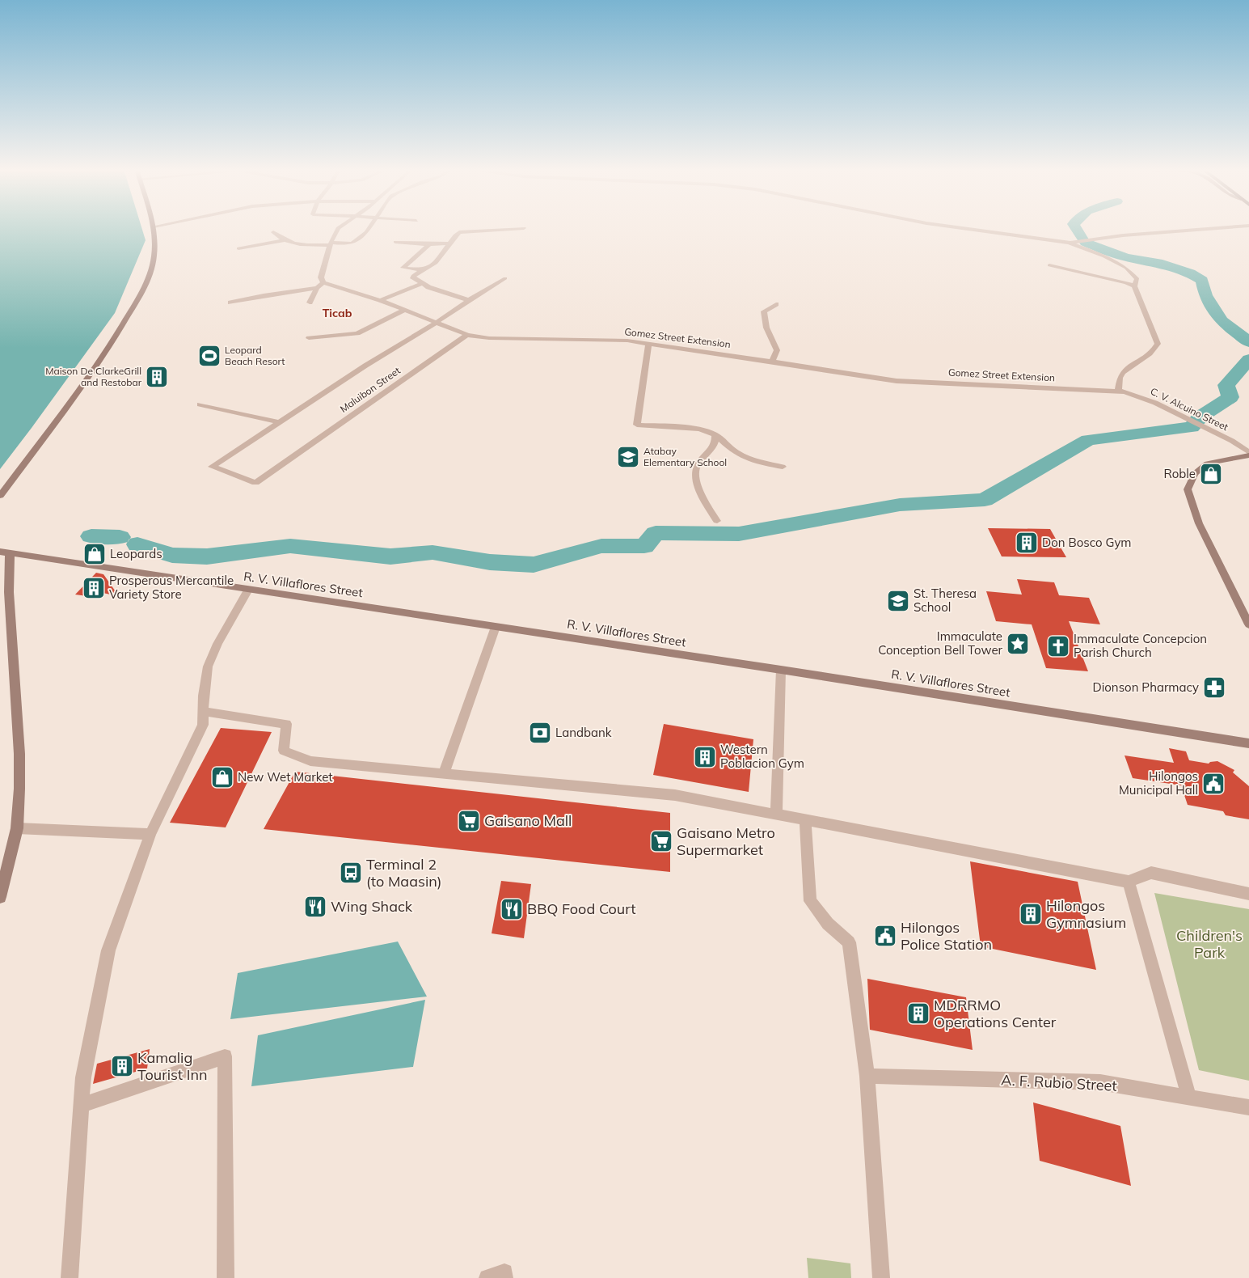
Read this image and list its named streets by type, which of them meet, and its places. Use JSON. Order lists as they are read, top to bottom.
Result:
{
  "streets": {
    "street": [
      "Gomez Street Extension",
      "Maluibon Street",
      "C. V. Alcuino Street",
      "R. V. Villaflores Street",
      "A. F. Rubio Street"
    ]
  },
  "crossings": [
    ["Gomez Street Extension", "Maluibon Street"],
    ["Gomez Street Extension", "C. V. Alcuino Street"]
  ],
  "districts": ["Ticab"],
  "parks": ["Children's Park"],
  "places": {
    "sports": ["Leopard Beach Resort"],
    "building": [
      "Maison De ClarkeGrill and Restobar",
      "Don Bosco Gym",
      "Prosperous Mercantile Variety Store",
      "Western Poblacion Gym",
      "Hilongos Gymnasium",
      "MDRRMO Operations Center",
      "Kamalig Tourist Inn"
    ],
    "school or university": ["Atabay Elementary School", "St. Theresa School"],
    "shop": ["Roble", "Leopards", "New Wet Market"],
    "place": ["Immaculate Conception Bell Tower"],
    "church": ["Immaculate Concepcion Parish Church"],
    "pharmacy": ["Dionson Pharmacy"],
    "bank": ["Landbank"],
    "public building": ["Hilongos Municipal Hall", "Hilongos Police Station"],
    "supermarket": ["Gaisano Mall", "Gaisano Metro Supermarket"],
    "bus stop": ["Terminal 2 (to Maasin)"],
    "restaurant": ["Wing Shack", "BBQ Food Court"]
  }
}
